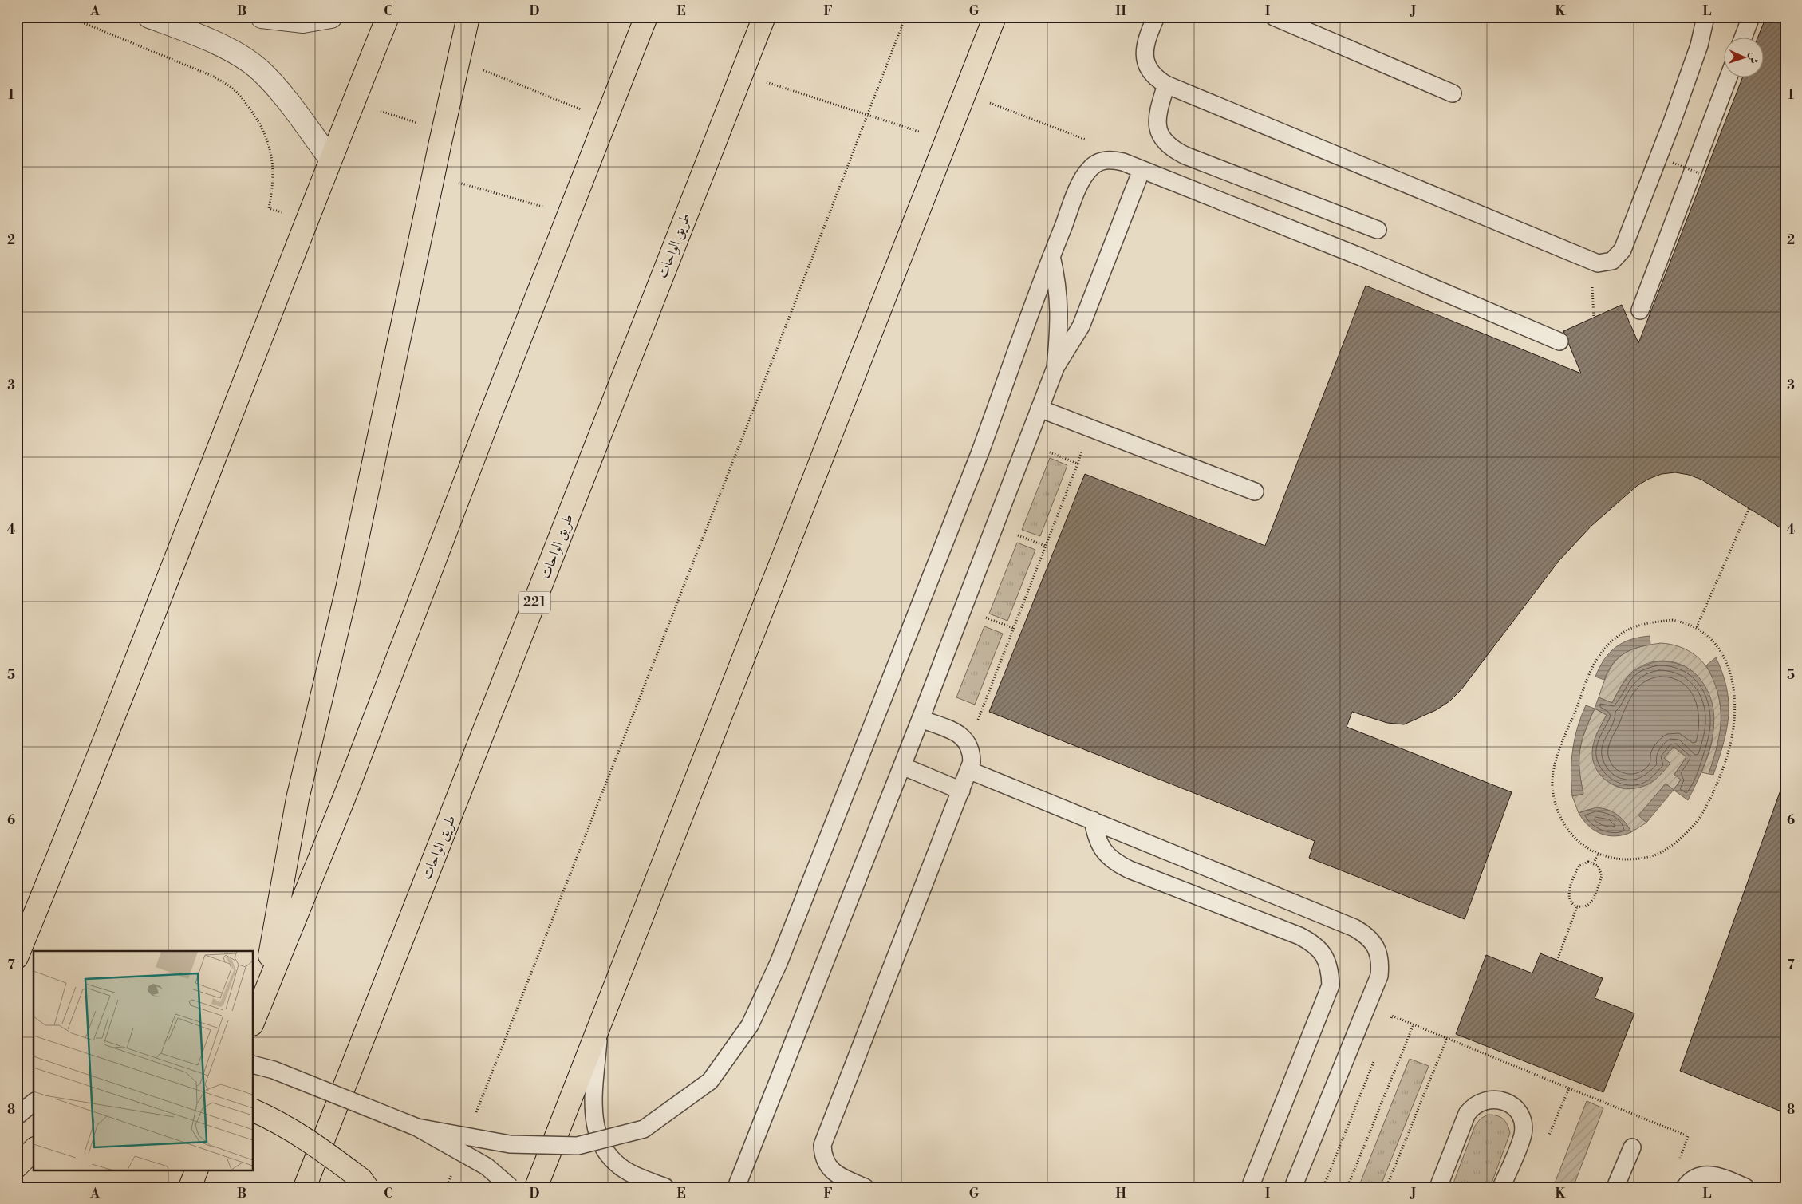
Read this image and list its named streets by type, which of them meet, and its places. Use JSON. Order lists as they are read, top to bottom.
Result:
{
  "streets": {
    "main road": ["طريق الواحات", "221"]
  },
  "north": "right",
  "grid": {
    "columns": [
      "A",
      "B",
      "C",
      "D",
      "E",
      "F",
      "G",
      "H",
      "I",
      "J",
      "K",
      "L"
    ],
    "rows": [
      "1",
      "2",
      "3",
      "4",
      "5",
      "6",
      "7",
      "8"
    ]
  }
}
